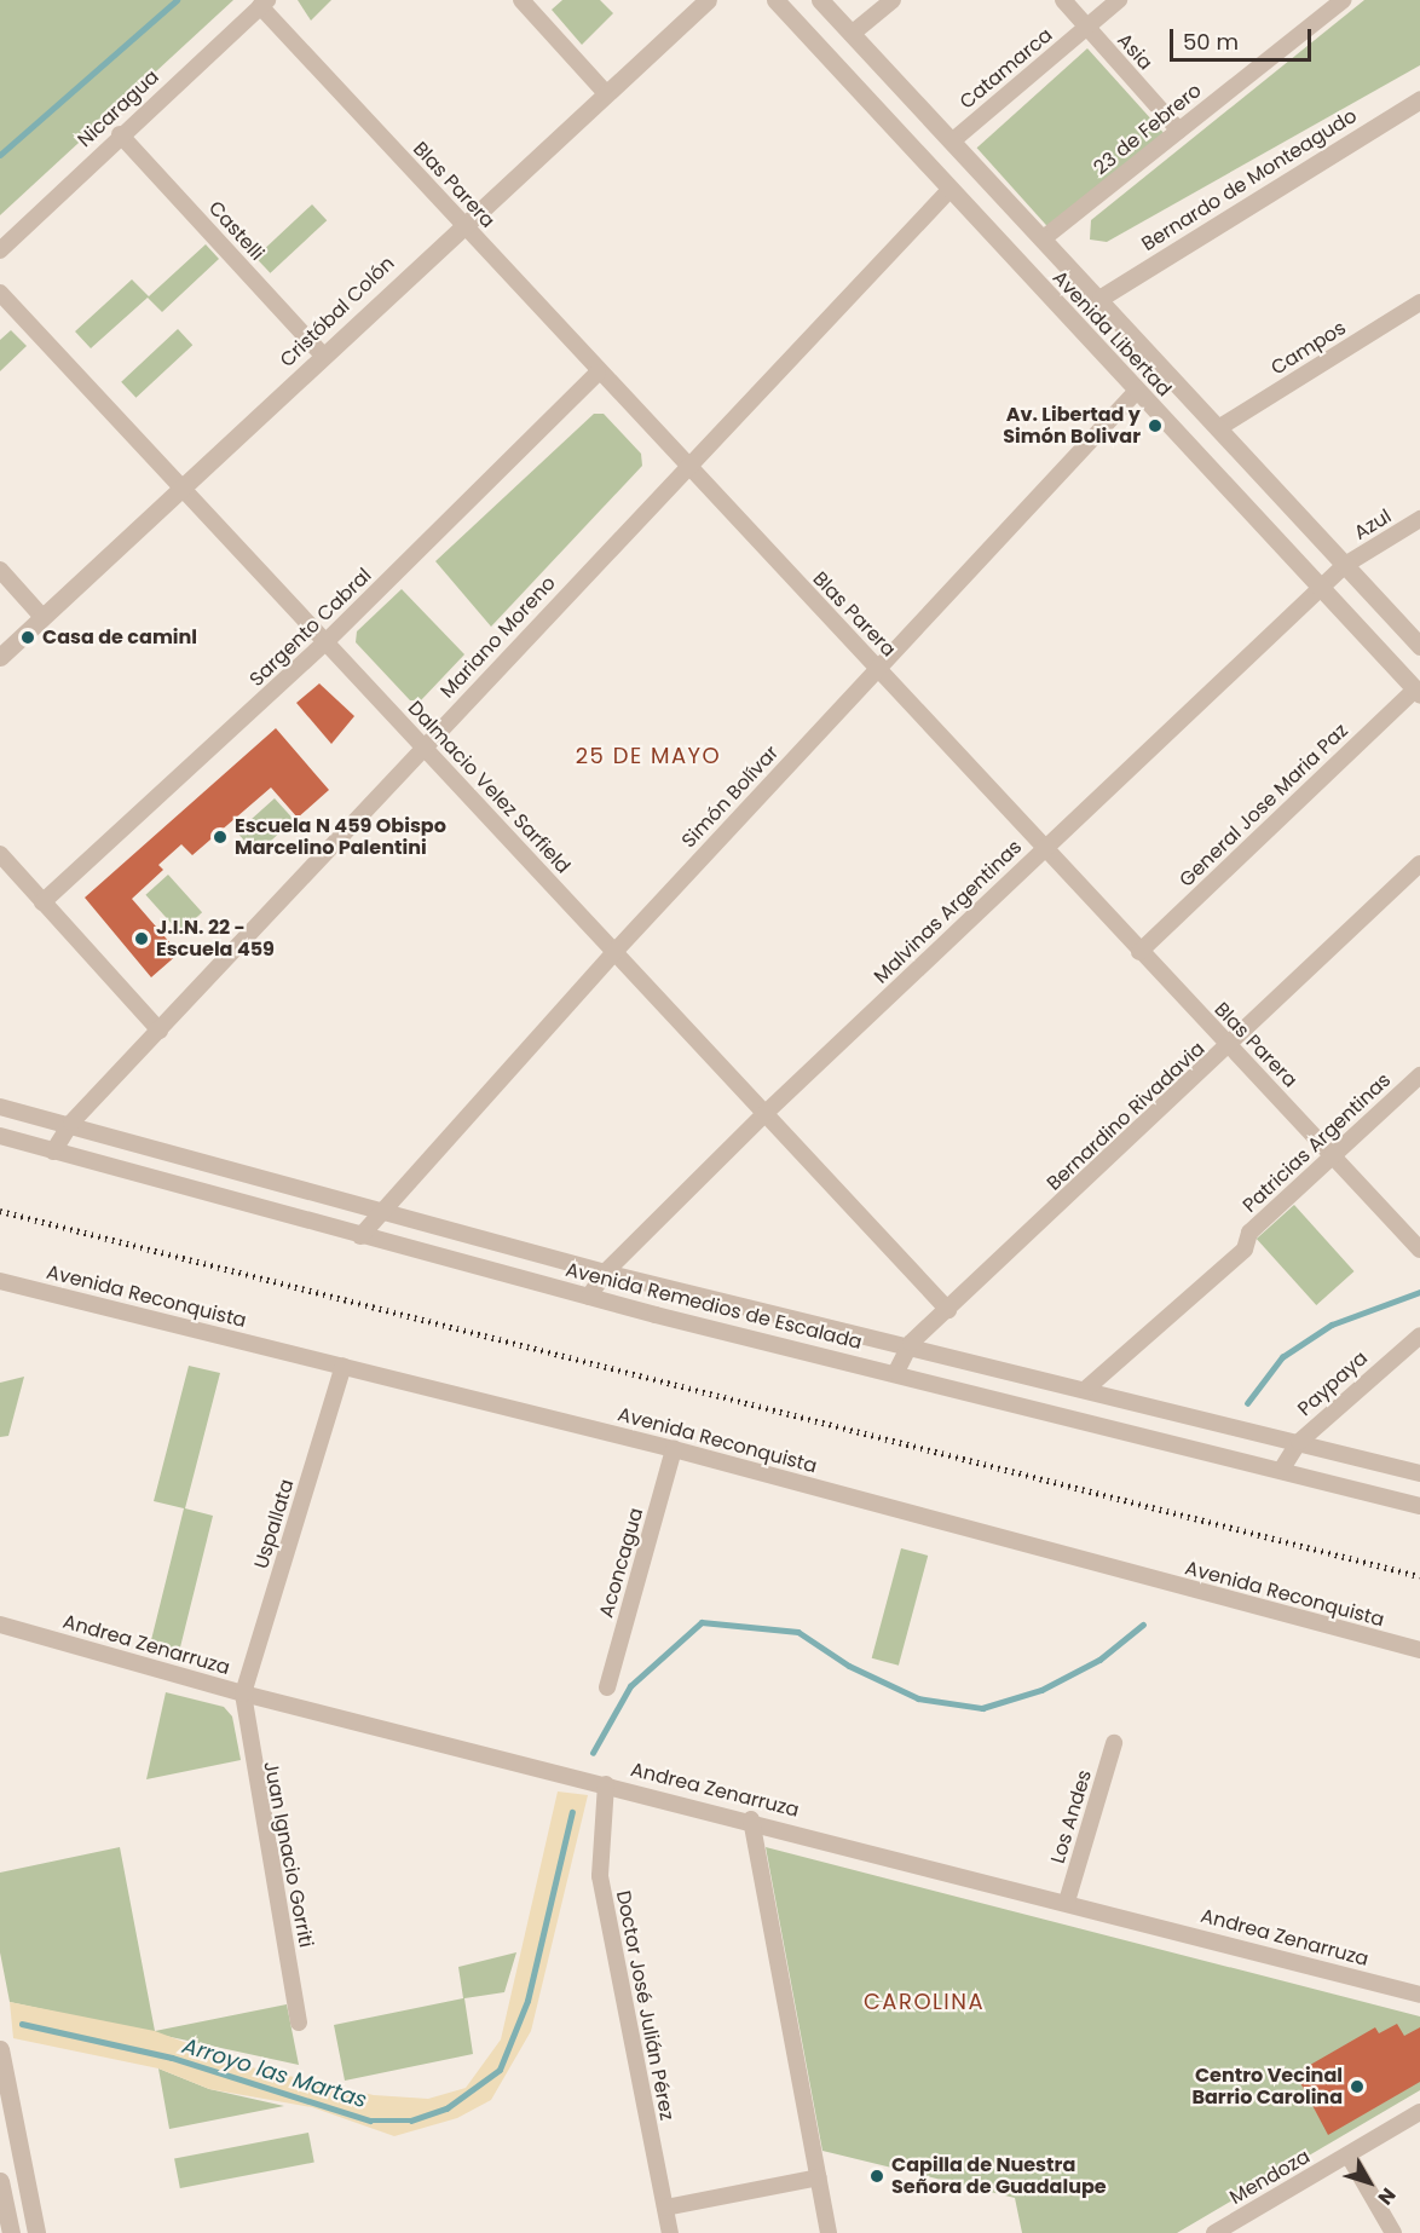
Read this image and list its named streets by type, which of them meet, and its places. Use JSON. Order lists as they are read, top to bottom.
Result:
{
  "streets": {
    "street": [
      "Asia",
      "Catamarca",
      "Nicaragua",
      "23 de Febrero",
      "Bernardo de Monteagudo",
      "Blas Parera",
      "Castelli",
      "Cristóbal Colón",
      "Avenida Libertad",
      "Campos",
      "Azul",
      "Sargento Cabral",
      "Mariano Moreno",
      "Dalmacio Velez Sarfield",
      "Simón Bolívar",
      "General Jose Maria Paz",
      "Malvinas Argentinas",
      "Bernardino Rivadavia",
      "Patricias Argentinas",
      "Avenida Reconquista",
      "Avenida Remedios de Escalada",
      "Paypaya",
      "Uspallata",
      "Aconcagua",
      "Andrea Zenarruza",
      "Los Andes",
      "Juan Ignacio Gorriti",
      "Doctor José Julián Pérez",
      "Mendoza"
    ]
  },
  "crossings": [
    ["Asia", "Catamarca"],
    ["Asia", "23 de Febrero"],
    ["Catamarca", "Avenida Libertad"],
    ["Nicaragua", "Blas Parera"],
    ["Nicaragua", "Castelli"],
    ["23 de Febrero", "Avenida Libertad"],
    ["Bernardo de Monteagudo", "Avenida Libertad"],
    ["Blas Parera", "Cristóbal Colón"],
    ["Blas Parera", "Sargento Cabral"],
    ["Blas Parera", "Mariano Moreno"],
    ["Blas Parera", "Simón Bolívar"],
    ["Blas Parera", "General Jose Maria Paz"],
    ["Blas Parera", "Malvinas Argentinas"],
    ["Blas Parera", "Bernardino Rivadavia"],
    ["Blas Parera", "Patricias Argentinas"],
    ["Castelli", "Cristóbal Colón"],
    ["Cristóbal Colón", "Dalmacio Velez Sarfield"],
    ["Avenida Libertad", "Campos"],
    ["Avenida Libertad", "Azul"],
    ["Avenida Libertad", "Mariano Moreno"],
    ["Avenida Libertad", "Simón Bolívar"],
    ["Avenida Libertad", "General Jose Maria Paz"],
    ["Avenida Libertad", "Malvinas Argentinas"],
    ["Azul", "Malvinas Argentinas"],
    ["Sargento Cabral", "Dalmacio Velez Sarfield"],
    ["Mariano Moreno", "Dalmacio Velez Sarfield"],
    ["Mariano Moreno", "Avenida Remedios de Escalada"],
    ["Dalmacio Velez Sarfield", "Simón Bolívar"],
    ["Dalmacio Velez Sarfield", "Malvinas Argentinas"],
    ["Dalmacio Velez Sarfield", "Bernardino Rivadavia"],
    ["Simón Bolívar", "Avenida Remedios de Escalada"],
    ["Malvinas Argentinas", "Avenida Remedios de Escalada"],
    ["Bernardino Rivadavia", "Avenida Remedios de Escalada"],
    ["Patricias Argentinas", "Avenida Remedios de Escalada"],
    ["Avenida Reconquista", "Uspallata"],
    ["Avenida Reconquista", "Aconcagua"],
    ["Avenida Remedios de Escalada", "Paypaya"],
    ["Uspallata", "Andrea Zenarruza"],
    ["Uspallata", "Juan Ignacio Gorriti"],
    ["Andrea Zenarruza", "Los Andes"],
    ["Andrea Zenarruza", "Juan Ignacio Gorriti"],
    ["Andrea Zenarruza", "Doctor José Julián Pérez"]
  ],
  "districts": ["25 DE MAYO", "CAROLINA"],
  "water": ["Arroyo las Martas"],
  "places": [
    "Av. Libertad y Simón Bolivar",
    "Casa de caminl",
    "Escuela N 459 Obispo Marcelino Palentini",
    "J.I.N. 22 - Escuela 459",
    "Centro Vecinal Barrio Carolina",
    "Capilla de Nuestra Señora de Guadalupe"
  ],
  "scale_bar": "50 m",
  "north": "bottom right"
}
